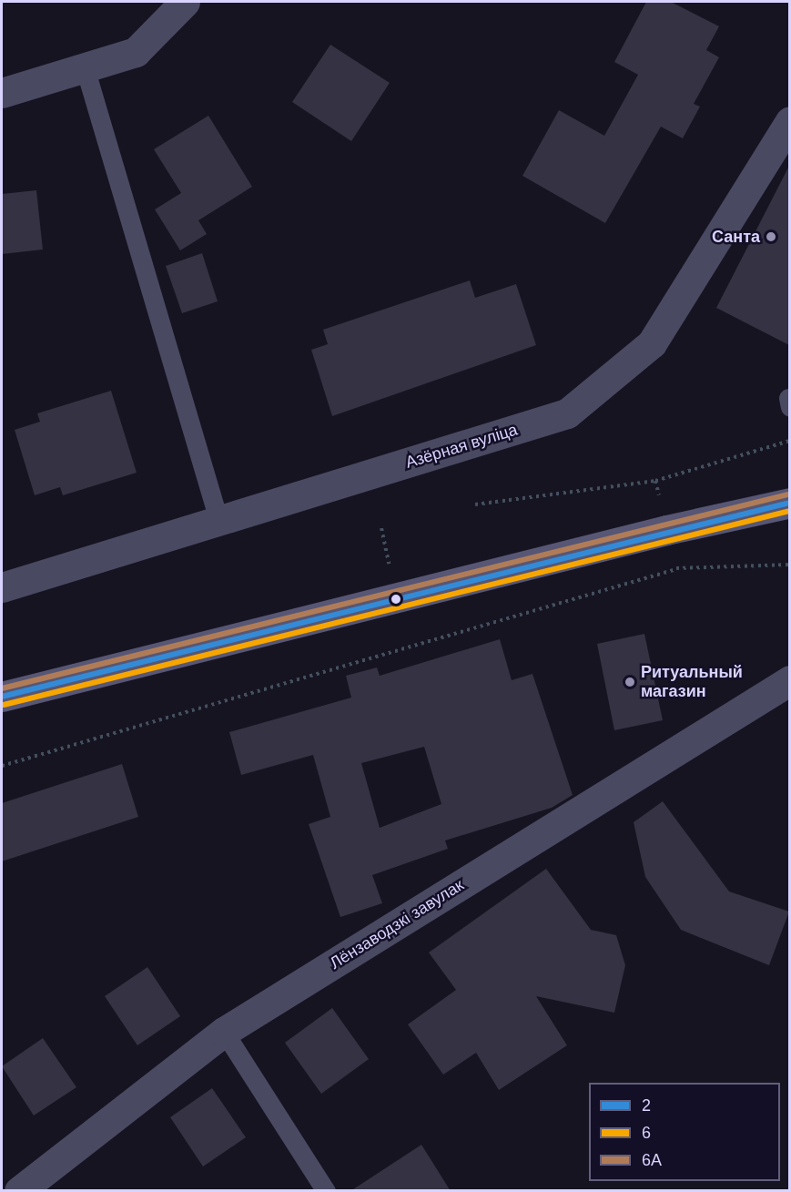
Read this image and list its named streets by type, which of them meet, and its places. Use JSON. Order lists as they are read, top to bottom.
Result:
{
  "streets": {
    "street": ["Азёрная вуліца", "Лёнзаводзкі завулак"]
  },
  "places": ["Санта", "Ритуальный магазин"],
  "lines": ["transit line 6А", "transit line 2", "transit line 6"],
  "legend": ["2", "6", "6А"]
}
